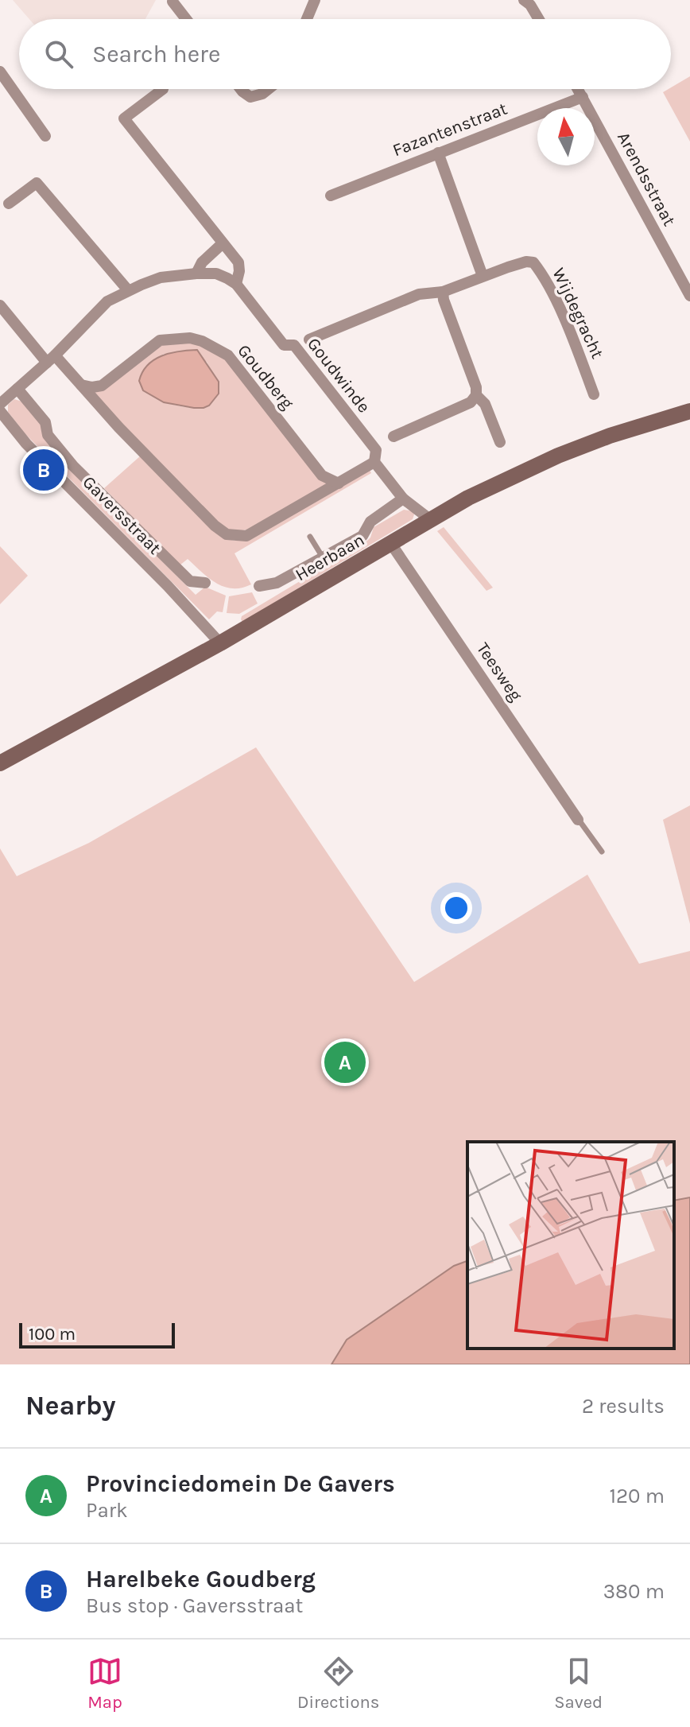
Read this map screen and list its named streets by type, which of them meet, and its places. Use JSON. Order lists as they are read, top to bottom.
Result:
{
  "streets": {
    "street": [
      "Fazantenstraat",
      "Arendsstraat",
      "Wijdegracht",
      "Goudwinde",
      "Goudberg",
      "Gaversstraat",
      "Heerbaan",
      "Teesweg"
    ]
  },
  "crossings": [
    ["Fazantenstraat", "Arendsstraat"],
    ["Goudwinde", "Heerbaan"],
    ["Gaversstraat", "Heerbaan"],
    ["Heerbaan", "Teesweg"]
  ],
  "scale_bar": "100 m",
  "north": "top",
  "page": {
    "search": "Search here",
    "pins": ["B", "A"],
    "scale": "100 m",
    "heading": ["Nearby", "2 results"],
    "list": [
      {
        "mark": "A",
        "name": "Provinciedomein De Gavers",
        "note": "Park",
        "value": "120 m"
      },
      {
        "mark": "B",
        "name": "Harelbeke Goudberg",
        "note": "Bus stop · Gaversstraat",
        "value": "380 m"
      }
    ],
    "nav": ["Map", "Directions", "Saved"]
  }
}
